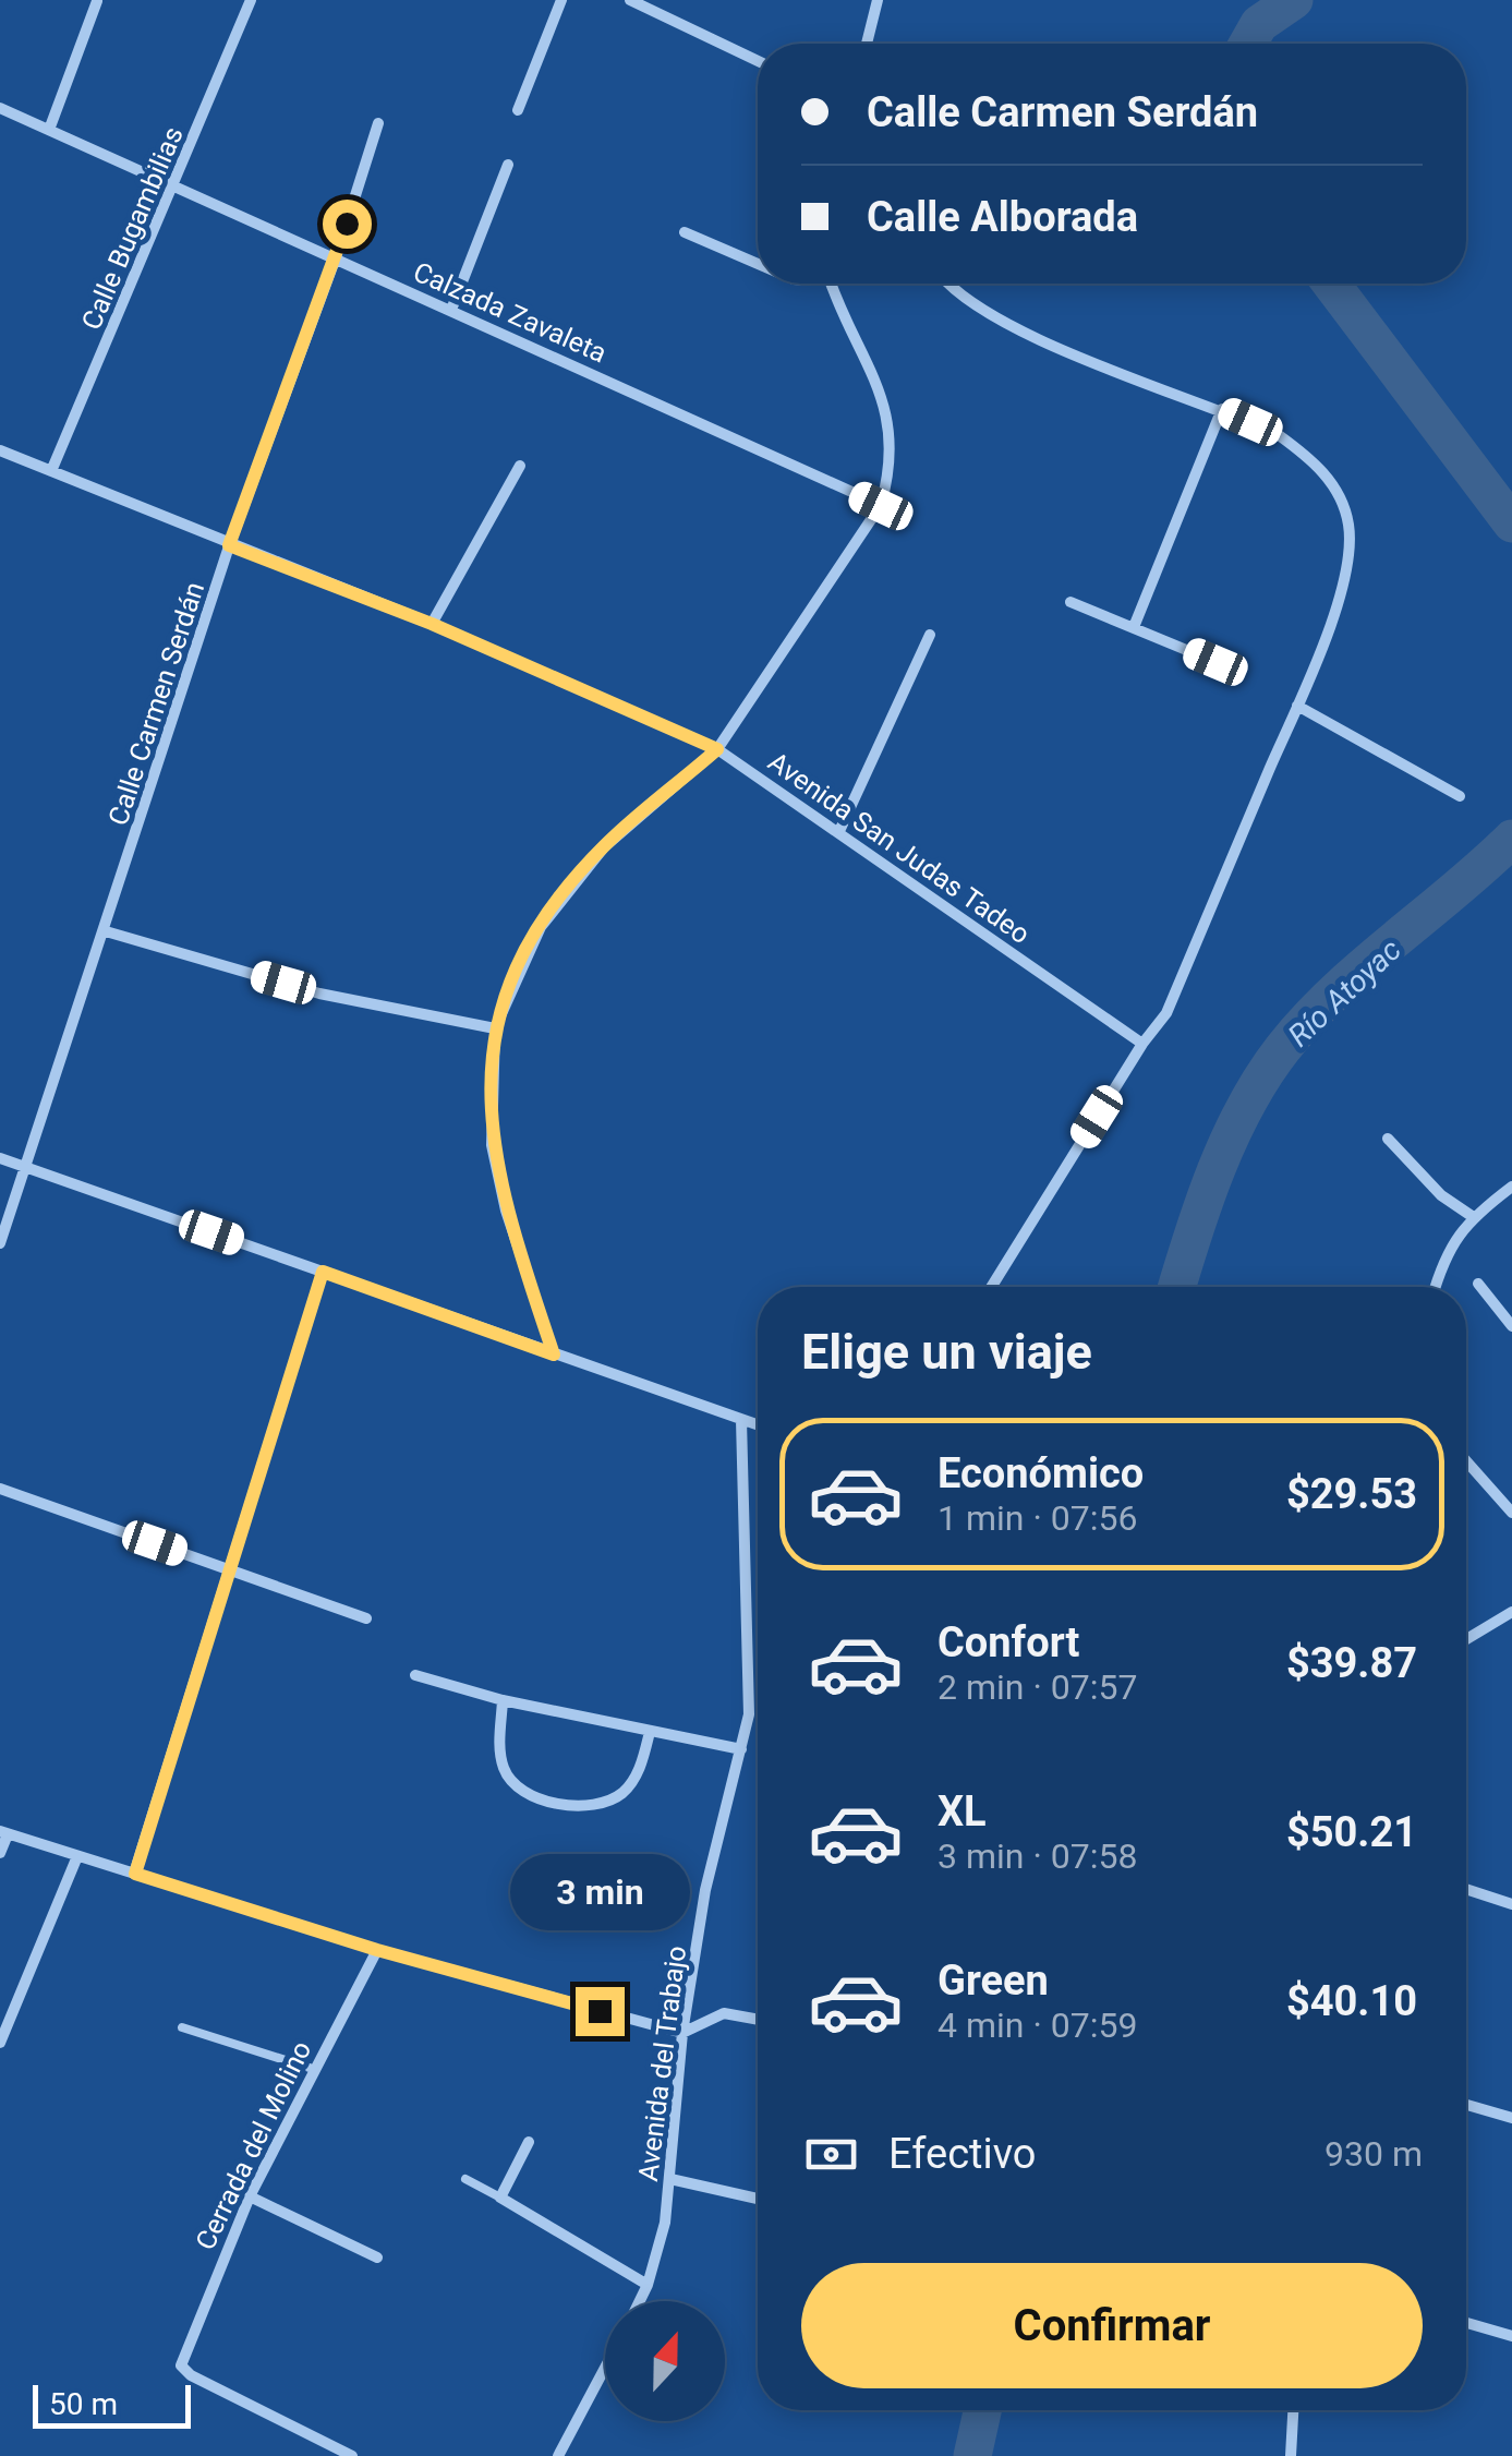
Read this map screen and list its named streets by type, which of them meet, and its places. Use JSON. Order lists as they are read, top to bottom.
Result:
{
  "streets": {
    "street": [
      "Calle Bugambilias",
      "Calzada Zavaleta",
      "Calle Carmen Serdán",
      "Avenida San Judas Tadeo",
      "Avenida del Trabajo",
      "Cerrada del Molino"
    ]
  },
  "crossings": [
    ["Calle Bugambilias", "Calzada Zavaleta"],
    ["Calle Bugambilias", "Avenida San Judas Tadeo"],
    ["Calzada Zavaleta", "Calle Carmen Serdán"],
    ["Calle Carmen Serdán", "Avenida San Judas Tadeo"]
  ],
  "water": ["Río Atoyac"],
  "scale_bar": "50 m",
  "north": "top",
  "page": {
    "banner": ["Calle Carmen Serdán", "Calle Alborada"],
    "heading": "Elige un viaje",
    "list": [
      {
        "name": "Económico",
        "note": "1 min · 07:56",
        "value": "$29.53"
      },
      {
        "name": "Confort",
        "note": "2 min · 07:57",
        "value": "$39.87"
      },
      {
        "name": "XL",
        "note": "3 min · 07:58",
        "value": "$50.21"
      },
      {
        "name": "Green",
        "note": "4 min · 07:59",
        "value": "$40.10"
      }
    ],
    "bubble": "3 min",
    "pay": ["Efectivo", "930 m"],
    "buttons": "Confirmar",
    "scale": "50 m"
  }
}
